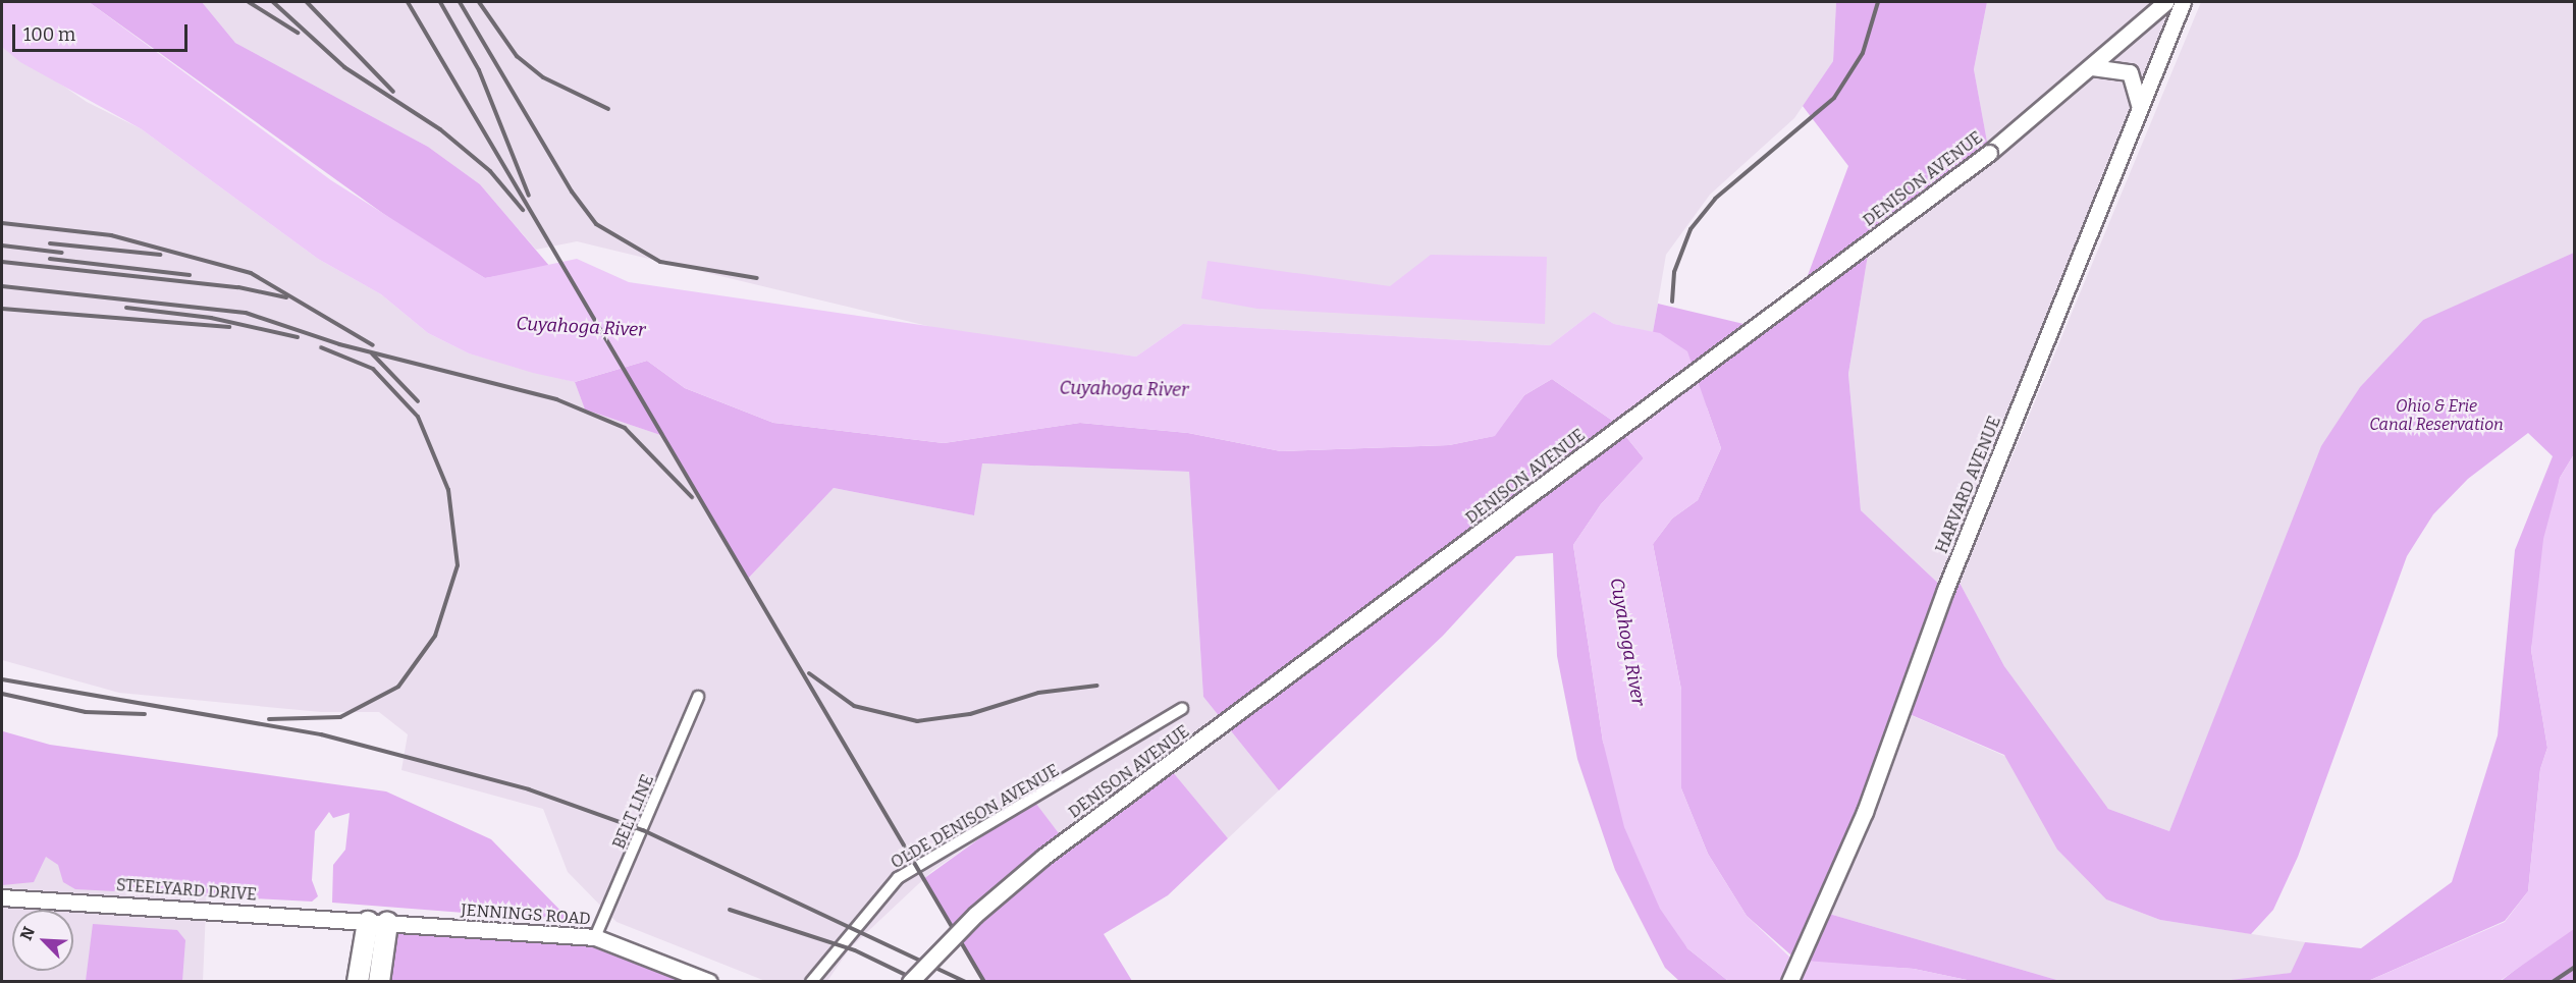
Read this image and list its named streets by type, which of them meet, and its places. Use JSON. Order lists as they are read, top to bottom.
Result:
{
  "streets": {
    "street": [
      "DENISON AVENUE",
      "HARVARD AVENUE",
      "BELT LINE",
      "OLDE DENISON AVENUE",
      "STEELYARD DRIVE",
      "JENNINGS ROAD"
    ]
  },
  "crossings": [
    ["BELT LINE", "JENNINGS ROAD"],
    ["STEELYARD DRIVE", "JENNINGS ROAD"]
  ],
  "water": ["Cuyahoga River"],
  "parks": ["Ohio & Erie Canal Reservation"],
  "scale_bar": "100 m",
  "north": "top left"
}
